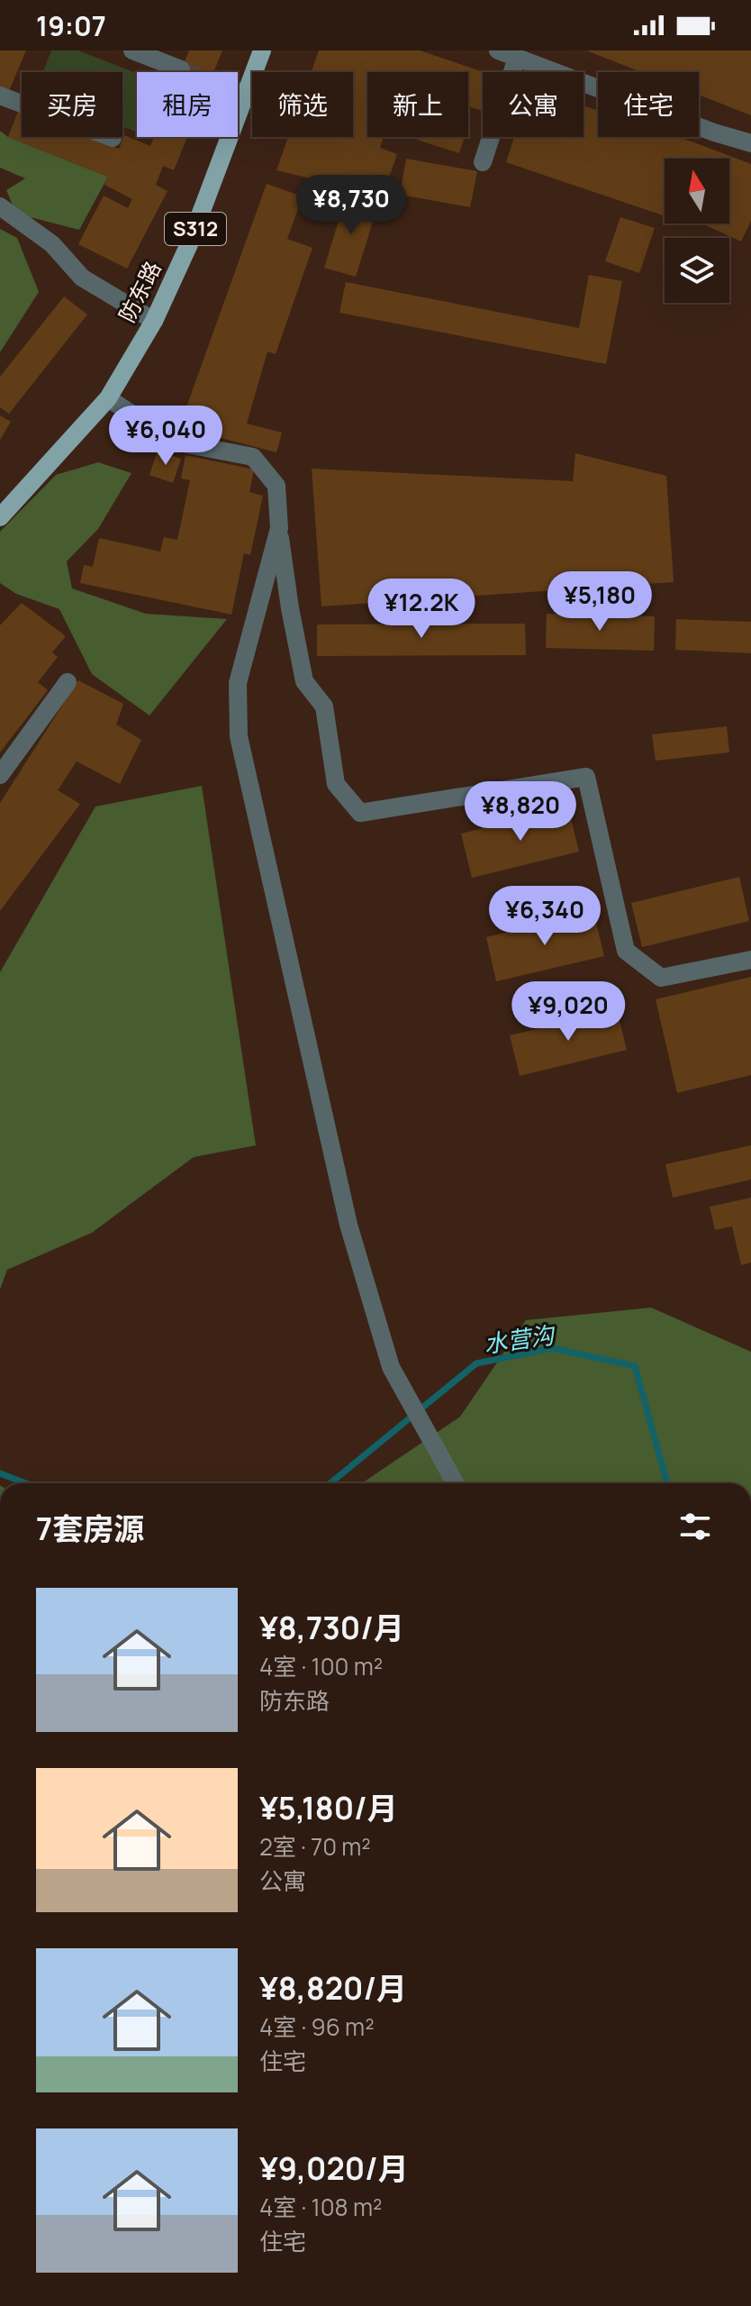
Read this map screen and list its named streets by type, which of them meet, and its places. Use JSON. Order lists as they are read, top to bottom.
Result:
{
  "streets": {
    "main road": ["S312", "防东路"]
  },
  "water": ["水营沟"],
  "north": "top",
  "page": {
    "status": "19:07",
    "chip": [
      "买房",
      "租房",
      "筛选",
      "新上",
      "公寓",
      "住宅"
    ],
    "price": [
      "¥8,730",
      "¥6,040",
      "¥5,180",
      "¥12.2K",
      "¥8,820",
      "¥6,340",
      "¥9,020"
    ],
    "heading": "7套房源",
    "list": [
      {
        "name": "¥8,730/月",
        "note": "4室 · 100 m² · 防东路"
      },
      {
        "name": "¥5,180/月",
        "note": "2室 · 70 m² · 公寓"
      },
      {
        "name": "¥8,820/月",
        "note": "4室 · 96 m² · 住宅"
      },
      {
        "name": "¥9,020/月",
        "note": "4室 · 108 m² · 住宅"
      }
    ]
  }
}
